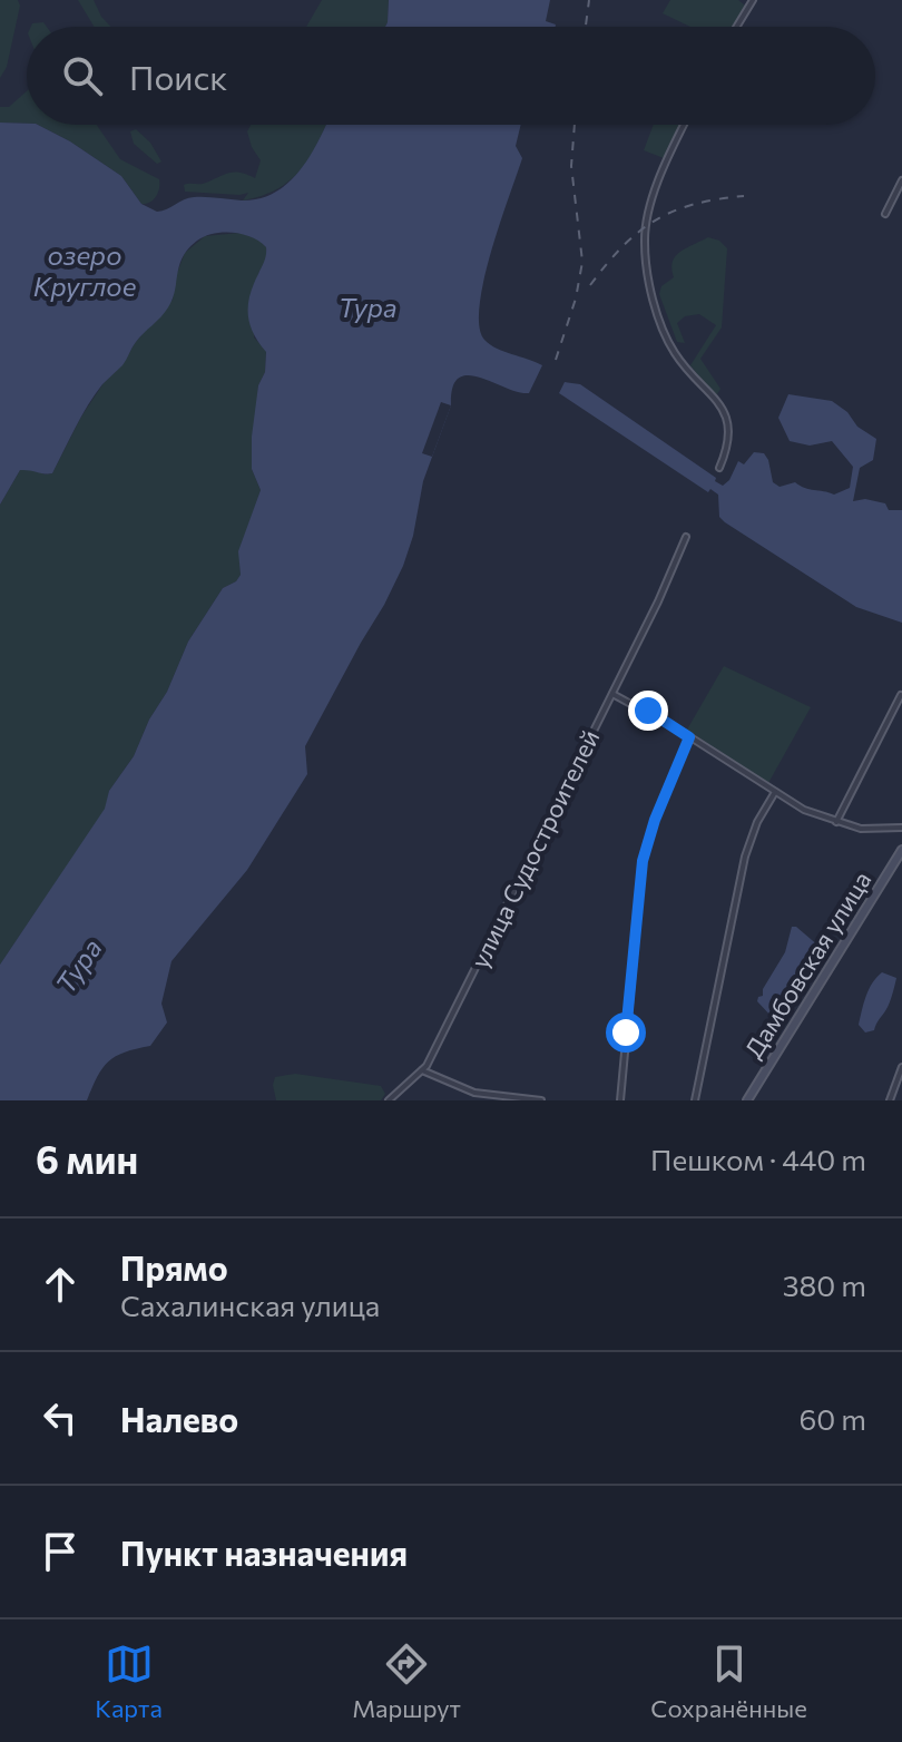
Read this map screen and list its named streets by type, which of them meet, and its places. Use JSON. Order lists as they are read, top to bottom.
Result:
{
  "streets": {
    "main road": ["Дамбовская улица"],
    "street": ["улица Судостроителей"]
  },
  "water": ["озеро Круглое", "Тура"],
  "page": {
    "search": "Поиск",
    "heading": ["6 мин", "Пешком · 440 m"],
    "list": [
      ["Прямо", "Сахалинская улица", "380 m"],
      ["Налево", "60 m"],
      "Пункт назначения"
    ],
    "nav": ["Карта", "Маршрут", "Сохранённые"]
  }
}
